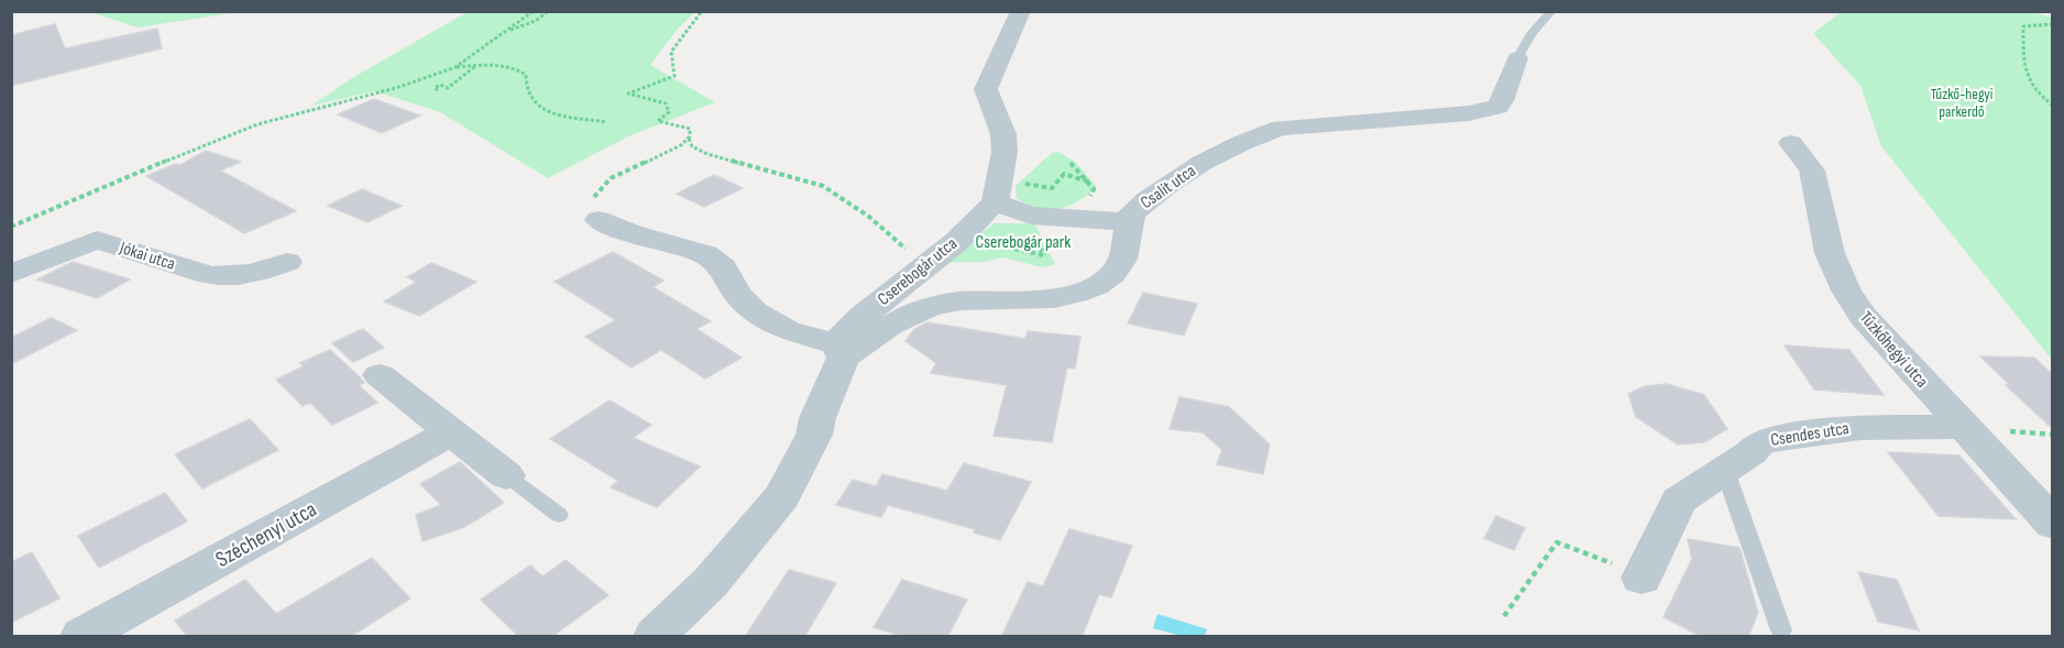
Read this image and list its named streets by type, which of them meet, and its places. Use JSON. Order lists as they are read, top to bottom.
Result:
{
  "streets": {
    "street": [
      "Csalit utca",
      "Jókai utca",
      "Cserebogár utca",
      "Tűzkőhegyi utca",
      "Csendes utca",
      "Széchenyi utca"
    ]
  },
  "crossings": [
    ["Csalit utca", "Cserebogár utca"],
    ["Tűzkőhegyi utca", "Csendes utca"]
  ],
  "parks": ["Tűzkő-hegyi parkerdő", "Cserebogár park"]
}
